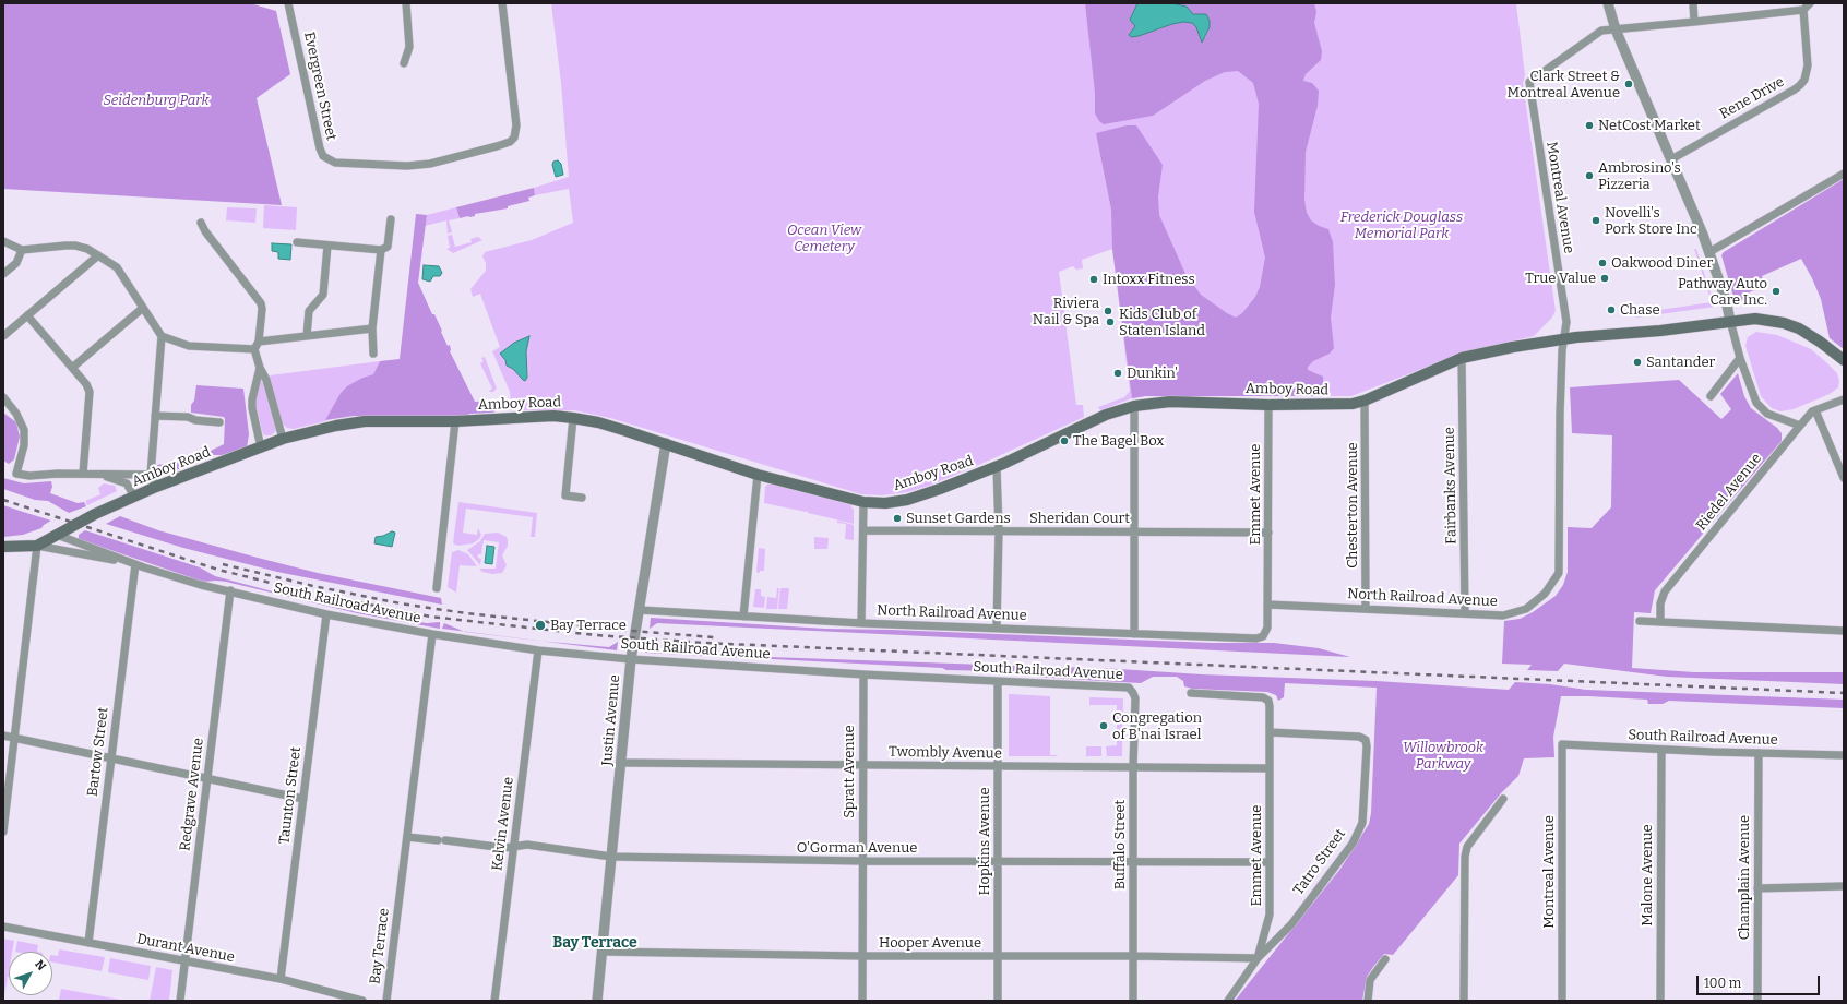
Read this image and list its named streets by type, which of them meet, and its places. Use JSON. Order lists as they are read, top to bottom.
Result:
{
  "streets": {
    "main road": ["Amboy Road"],
    "street": [
      "Evergreen Street",
      "Rene Drive",
      "Montreal Avenue",
      "Fairbanks Avenue",
      "Riedel Avenue",
      "Emmet Avenue",
      "Chesterton Avenue",
      "Sheridan Court",
      "North Railroad Avenue",
      "South Railroad Avenue",
      "Justin Avenue",
      "Bartow Street",
      "Twombly Avenue",
      "Spratt Avenue",
      "Redgrave Avenue",
      "Taunton Street",
      "Kelvin Avenue",
      "Hopkins Avenue",
      "Buffalo Street",
      "O'Gorman Avenue",
      "Tatro Street",
      "Malone Avenue",
      "Champlain Avenue",
      "Hooper Avenue",
      "Bay Terrace",
      "Durant Avenue"
    ]
  },
  "crossings": [
    ["Montreal Avenue", "Amboy Road"],
    ["Montreal Avenue", "North Railroad Avenue"],
    ["Montreal Avenue", "South Railroad Avenue"],
    ["Amboy Road", "Fairbanks Avenue"],
    ["Amboy Road", "Emmet Avenue"],
    ["Amboy Road", "Chesterton Avenue"],
    ["Amboy Road", "South Railroad Avenue"],
    ["Amboy Road", "Justin Avenue"],
    ["Fairbanks Avenue", "North Railroad Avenue"],
    ["Emmet Avenue", "Sheridan Court"],
    ["Emmet Avenue", "North Railroad Avenue"],
    ["Emmet Avenue", "Twombly Avenue"],
    ["Emmet Avenue", "O'Gorman Avenue"],
    ["Emmet Avenue", "Tatro Street"],
    ["Emmet Avenue", "Hooper Avenue"],
    ["Chesterton Avenue", "North Railroad Avenue"],
    ["North Railroad Avenue", "Justin Avenue"],
    ["South Railroad Avenue", "Justin Avenue"],
    ["South Railroad Avenue", "Bartow Street"],
    ["South Railroad Avenue", "Spratt Avenue"],
    ["South Railroad Avenue", "Redgrave Avenue"],
    ["South Railroad Avenue", "Taunton Street"],
    ["South Railroad Avenue", "Kelvin Avenue"],
    ["South Railroad Avenue", "Hopkins Avenue"],
    ["South Railroad Avenue", "Buffalo Street"],
    ["South Railroad Avenue", "Malone Avenue"],
    ["South Railroad Avenue", "Champlain Avenue"],
    ["South Railroad Avenue", "Bay Terrace"],
    ["Justin Avenue", "Twombly Avenue"],
    ["Justin Avenue", "O'Gorman Avenue"],
    ["Justin Avenue", "Hooper Avenue"],
    ["Bartow Street", "Durant Avenue"],
    ["Twombly Avenue", "Spratt Avenue"],
    ["Twombly Avenue", "Hopkins Avenue"],
    ["Twombly Avenue", "Buffalo Street"],
    ["Spratt Avenue", "O'Gorman Avenue"],
    ["Spratt Avenue", "Hooper Avenue"],
    ["Redgrave Avenue", "Durant Avenue"],
    ["Taunton Street", "Durant Avenue"],
    ["Kelvin Avenue", "O'Gorman Avenue"],
    ["Hopkins Avenue", "O'Gorman Avenue"],
    ["Hopkins Avenue", "Hooper Avenue"],
    ["Buffalo Street", "O'Gorman Avenue"],
    ["Buffalo Street", "Hooper Avenue"],
    ["O'Gorman Avenue", "Bay Terrace"],
    ["Tatro Street", "Hooper Avenue"]
  ],
  "districts": ["Bay Terrace"],
  "parks": [
    "Seidenburg Park",
    "Frederick Douglass Memorial Park",
    "Ocean View Cemetery",
    "Willowbrook Parkway"
  ],
  "places": [
    "Clark Street & Montreal Avenue",
    "NetCost Market",
    "Ambrosino's Pizzeria",
    "Novelli's Pork Store Inc",
    "Oakwood Diner",
    "True Value",
    "Intoxx Fitness",
    "Pathway Auto Care Inc.",
    "Chase",
    "Riviera Nail & Spa",
    "Kids Club of Staten Island",
    "Santander",
    "Dunkin'",
    "The Bagel Box",
    "Sunset Gardens",
    "Bay Terrace",
    "Congregation of B'nai Israel"
  ],
  "scale_bar": "100 m",
  "north": "top right"
}
